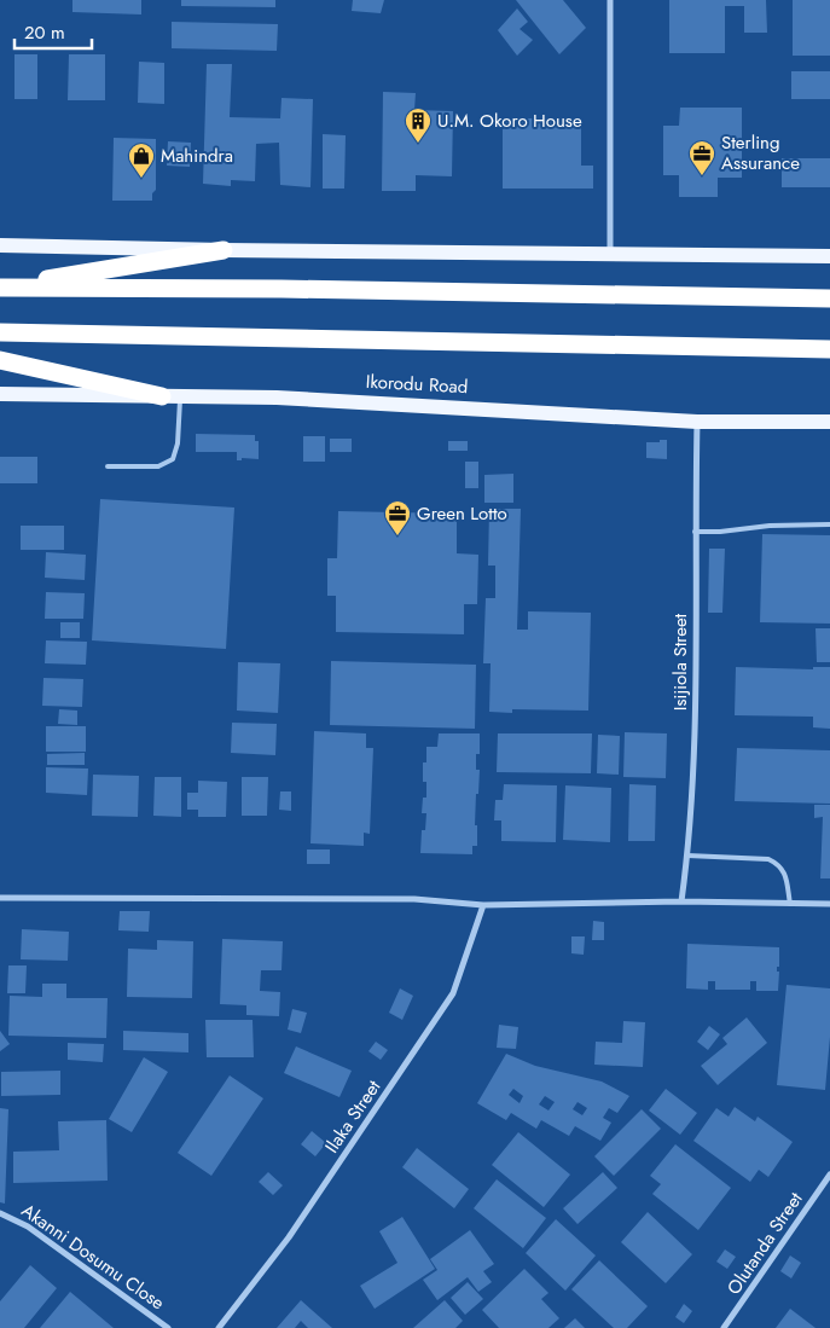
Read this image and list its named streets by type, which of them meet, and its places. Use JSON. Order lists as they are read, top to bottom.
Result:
{
  "streets": {
    "main road": ["Ikorodu Road"],
    "street": [
      "Isijiola Street",
      "Ilaka Street",
      "Olutanda Street",
      "Akanni Dosumu Close"
    ]
  },
  "crossings": [
    ["Ikorodu Road", "Isijiola Street"]
  ],
  "places": {
    "building": ["U.M. Okoro House"],
    "office": ["Sterling Assurance", "Green Lotto"],
    "shop": ["Mahindra"]
  },
  "scale_bar": "20 m"
}
